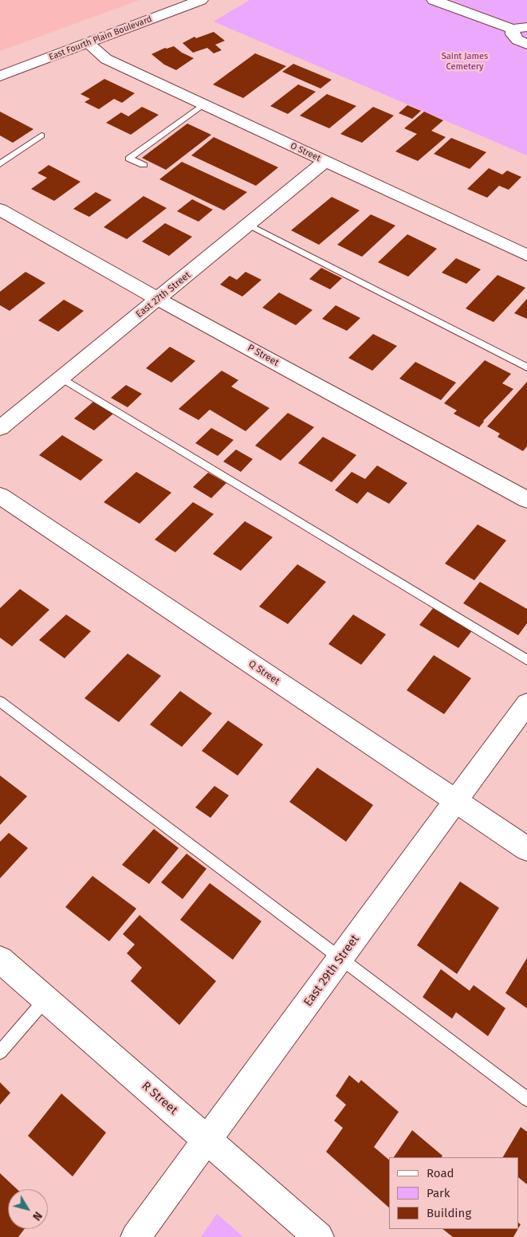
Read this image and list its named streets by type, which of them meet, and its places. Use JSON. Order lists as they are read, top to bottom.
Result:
{
  "streets": {
    "street": [
      "East Fourth Plain Boulevard",
      "O Street",
      "East 27th Street",
      "P Street",
      "Q Street",
      "East 29th Street",
      "R Street"
    ]
  },
  "crossings": [
    ["East Fourth Plain Boulevard", "O Street"],
    ["O Street", "East 27th Street"],
    ["East 27th Street", "P Street"],
    ["Q Street", "East 29th Street"],
    ["East 29th Street", "R Street"]
  ],
  "parks": ["Saint James Cemetery"],
  "legend": ["Road", "Park", "Building"],
  "north": "bottom right"
}
